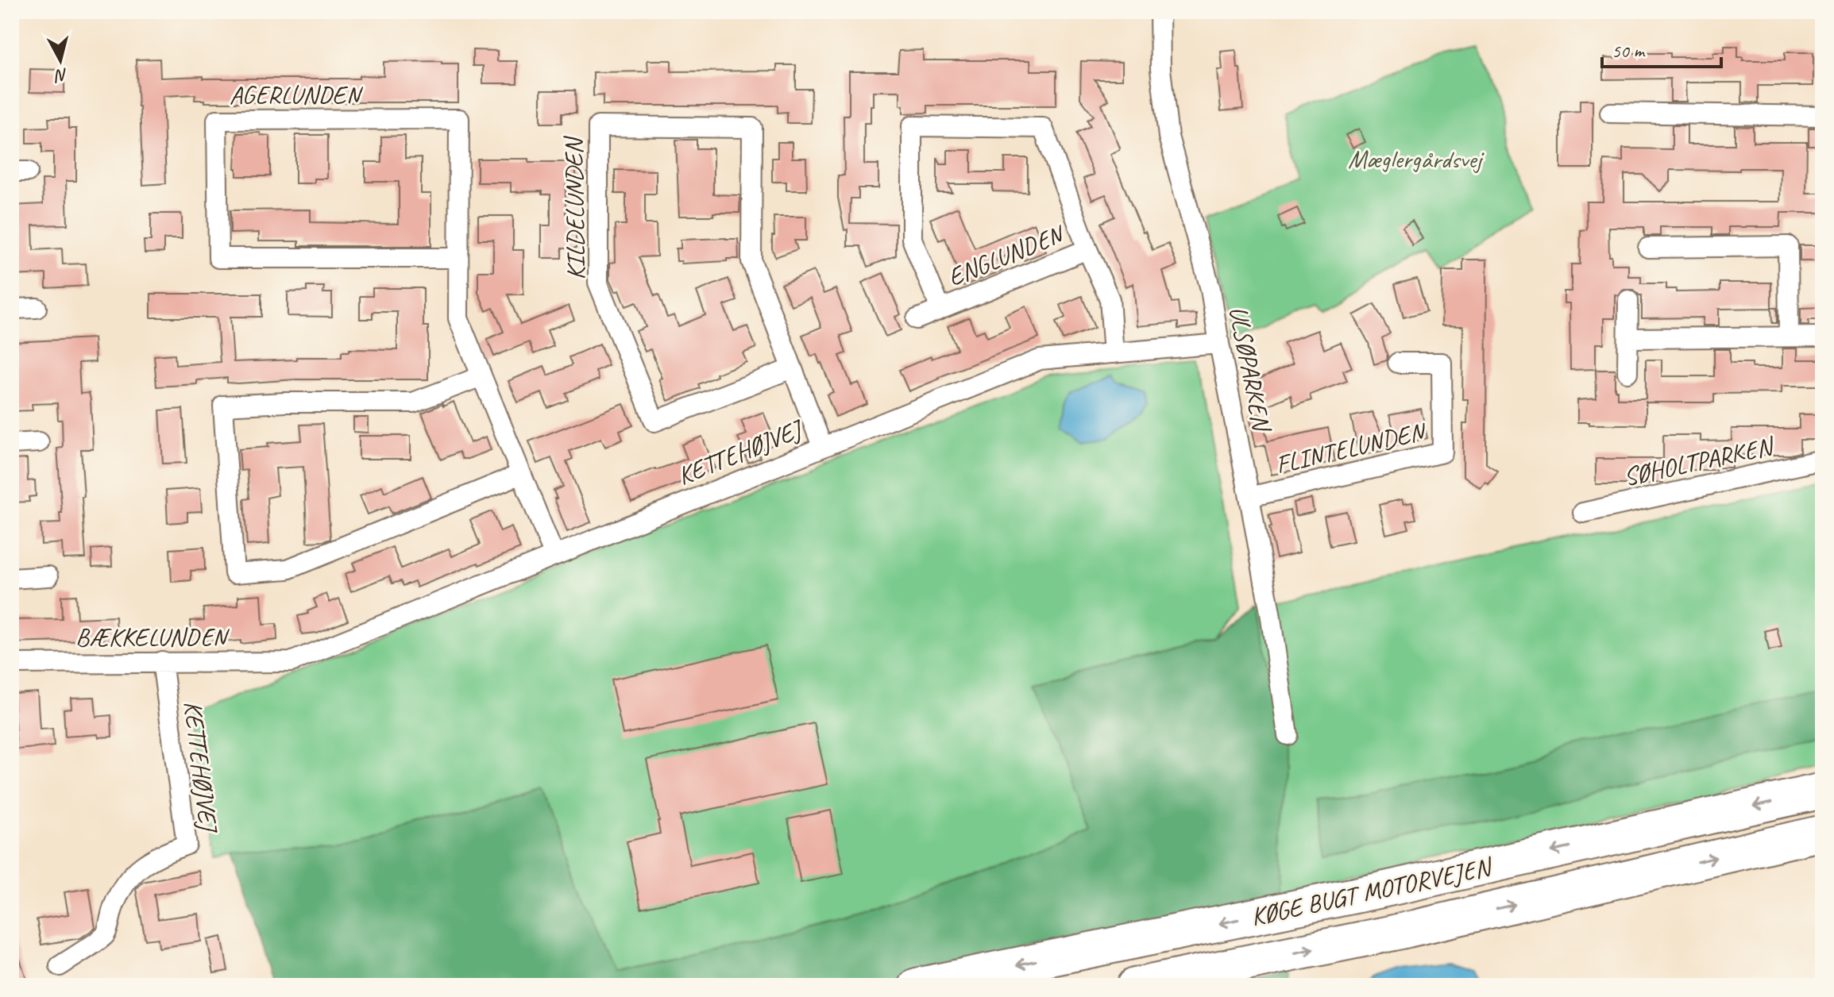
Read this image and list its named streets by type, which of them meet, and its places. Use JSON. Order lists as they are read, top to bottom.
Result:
{
  "streets": {
    "highway": ["KØGE BUGT MOTORVEJEN"],
    "street": [
      "AGERLUNDEN",
      "KILDELUNDEN",
      "ENGLUNDEN",
      "ULSØPARKEN",
      "FLINTELUNDEN",
      "KETTEHØJVEJ",
      "SØHOLTPARKEN",
      "BÆKKELUNDEN"
    ]
  },
  "crossings": [
    ["AGERLUNDEN", "KETTEHØJVEJ"],
    ["KILDELUNDEN", "KETTEHØJVEJ"],
    ["ENGLUNDEN", "KETTEHØJVEJ"],
    ["ULSØPARKEN", "FLINTELUNDEN"],
    ["ULSØPARKEN", "KETTEHØJVEJ"],
    ["KETTEHØJVEJ", "BÆKKELUNDEN"]
  ],
  "parks": ["Mæglergårdsvej"],
  "scale_bar": "50 m",
  "north": "bottom"
}
